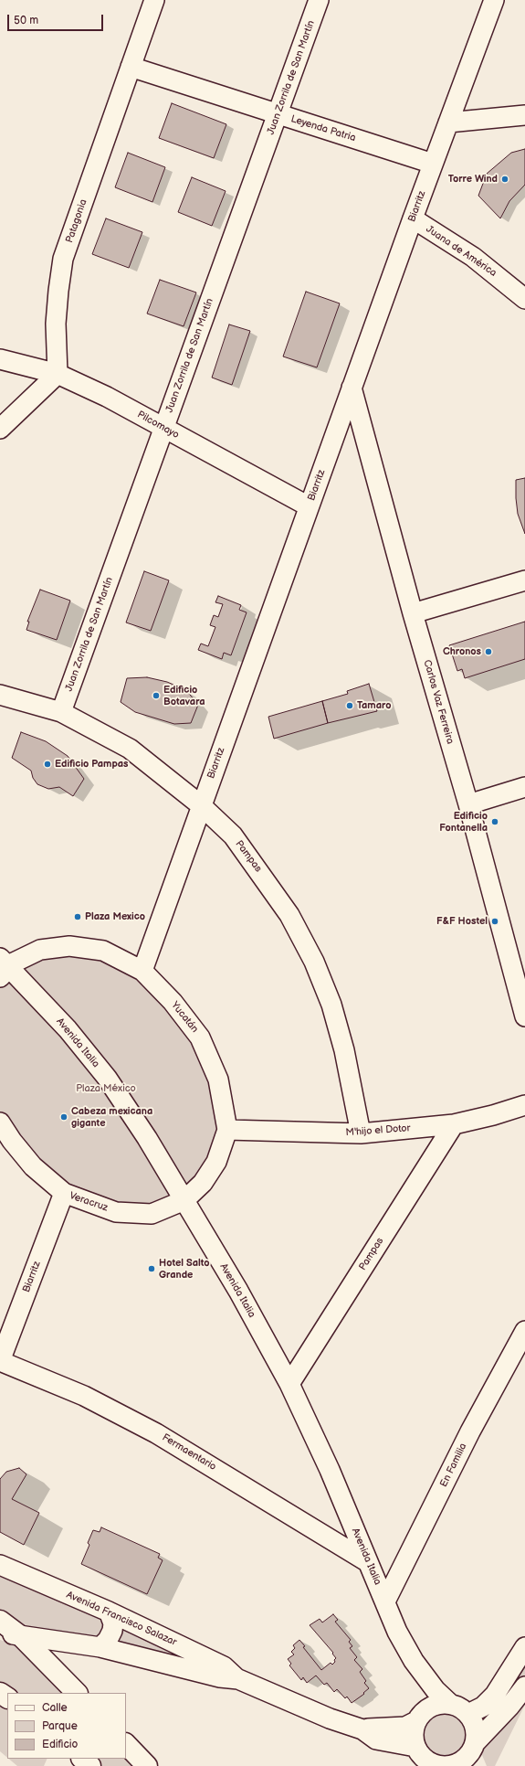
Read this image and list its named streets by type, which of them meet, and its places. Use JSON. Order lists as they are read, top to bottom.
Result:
{
  "streets": {
    "street": [
      "Juan Zorrila de San Martín",
      "Leyenda Patria",
      "Biarritz",
      "Patagonia",
      "Juana de América",
      "Pilcomayo",
      "Carlos Vaz Ferreira",
      "Pampas",
      "Yucatán",
      "Avenida Italia",
      "M'hijo el Dotor",
      "Veracruz",
      "Fermaentario",
      "En Familia",
      "Avenida Francisco Salazar"
    ]
  },
  "crossings": [
    ["Juan Zorrila de San Martín", "Leyenda Patria"],
    ["Juan Zorrila de San Martín", "Pilcomayo"],
    ["Juan Zorrila de San Martín", "Pampas"],
    ["Leyenda Patria", "Biarritz"],
    ["Leyenda Patria", "Patagonia"],
    ["Biarritz", "Juana de América"],
    ["Biarritz", "Pilcomayo"],
    ["Biarritz", "Carlos Vaz Ferreira"],
    ["Biarritz", "Pampas"],
    ["Biarritz", "Yucatán"],
    ["Biarritz", "Veracruz"],
    ["Biarritz", "Fermaentario"],
    ["Patagonia", "Pilcomayo"],
    ["Pampas", "Avenida Italia"],
    ["Pampas", "M'hijo el Dotor"],
    ["Yucatán", "Avenida Italia"],
    ["Yucatán", "M'hijo el Dotor"],
    ["Yucatán", "Veracruz"],
    ["Avenida Italia", "Veracruz"],
    ["Avenida Italia", "Fermaentario"],
    ["Avenida Italia", "En Familia"],
    ["Avenida Italia", "Avenida Francisco Salazar"]
  ],
  "parks": ["Plaza México"],
  "places": [
    "Torre Wind",
    "Chronos",
    "Edificio Botavara",
    "Tamaro",
    "Edificio Pampas",
    "Edificio Fontanella",
    "Plaza Mexico",
    "F&F Hostel",
    "Cabeza mexicana gigante",
    "Hotel Salto Grande"
  ],
  "legend": ["Calle", "Parque", "Edificio"],
  "scale_bar": "50 m"
}
